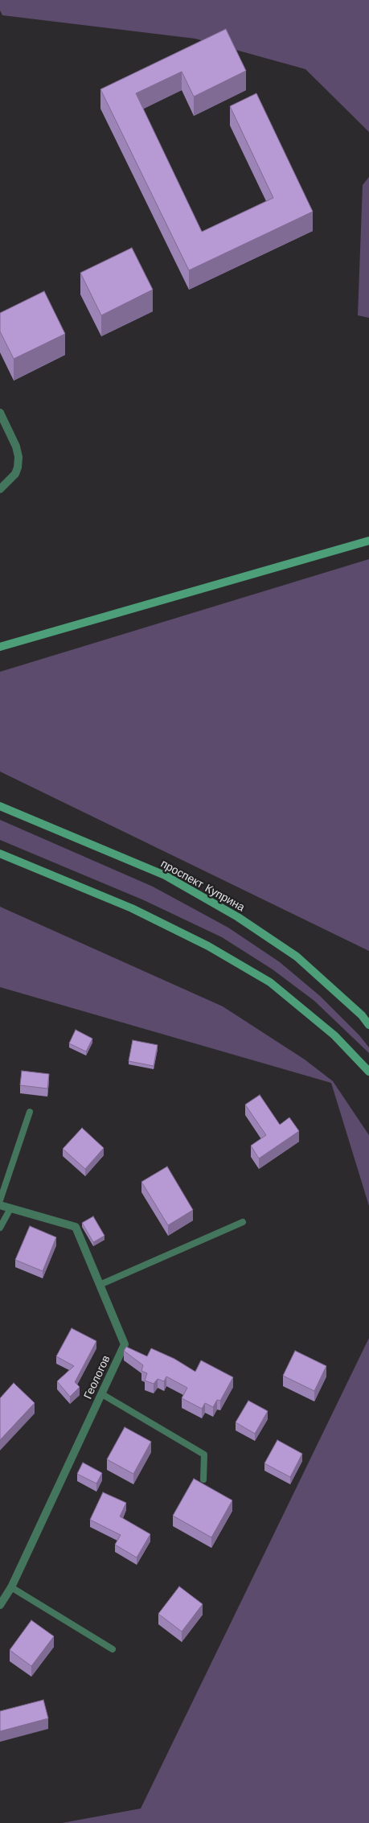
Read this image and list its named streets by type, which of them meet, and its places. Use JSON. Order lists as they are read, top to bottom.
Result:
{
  "streets": {
    "main road": ["проспект Куприна"],
    "street": ["Геологов"]
  }
}
